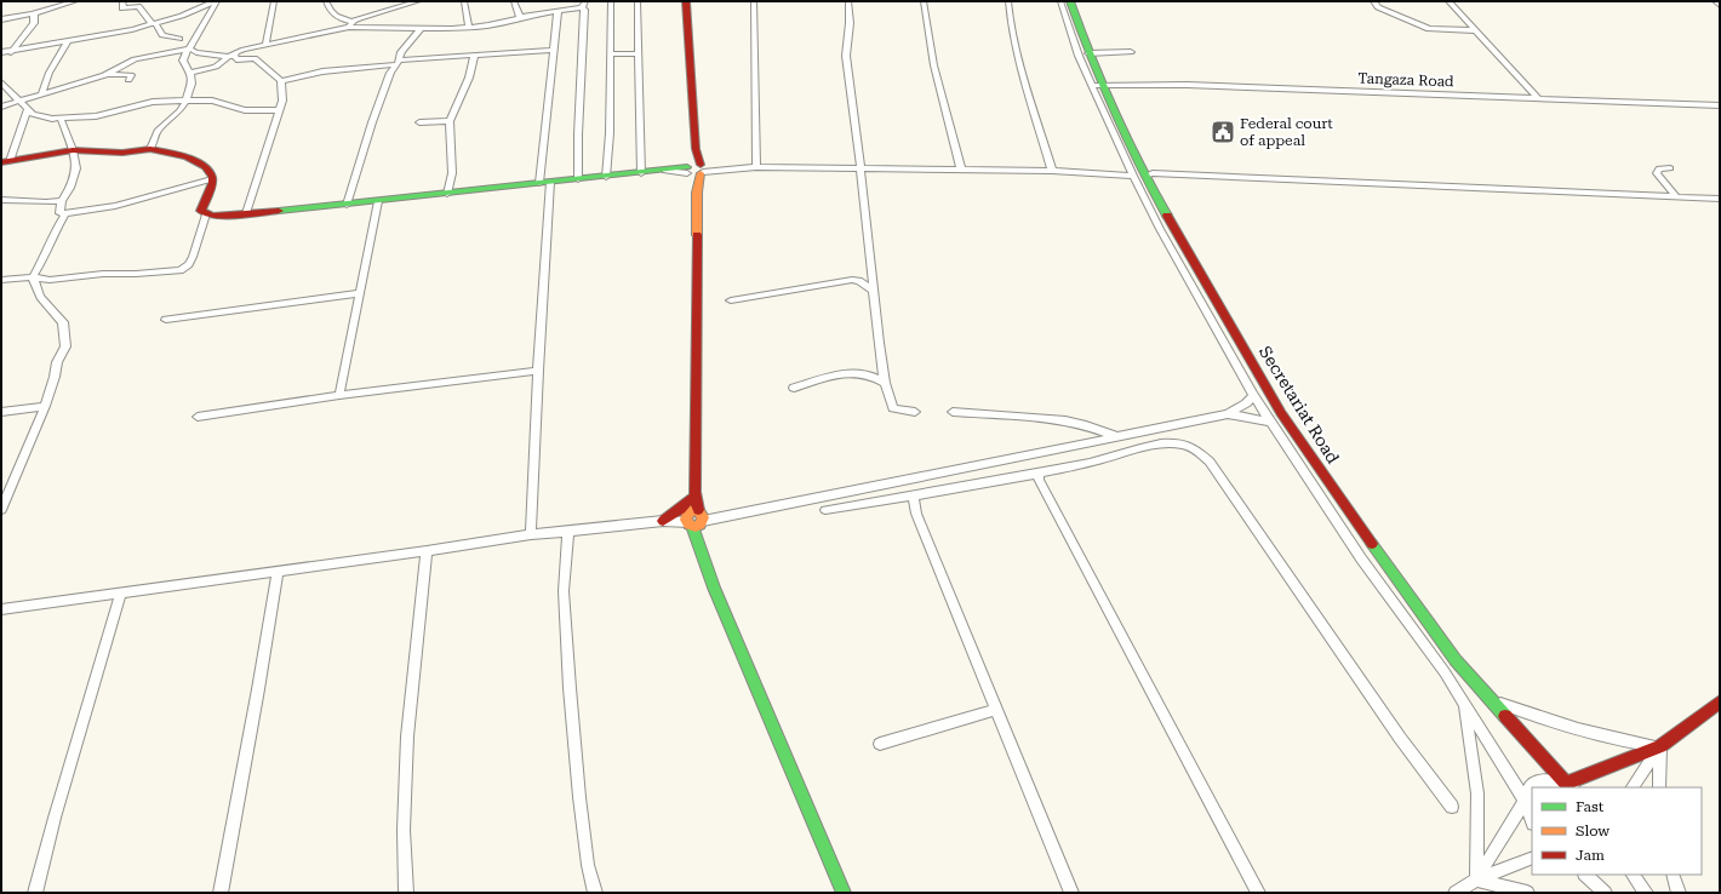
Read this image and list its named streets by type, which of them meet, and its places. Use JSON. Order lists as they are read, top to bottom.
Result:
{
  "streets": {
    "street": ["Tangaza Road", "Secretariat Road"]
  },
  "crossings": [
    ["Tangaza Road", "Secretariat Road"]
  ],
  "places": {
    "public building": ["Federal court of appeal"]
  },
  "legend": ["Fast", "Slow", "Jam"]
}
